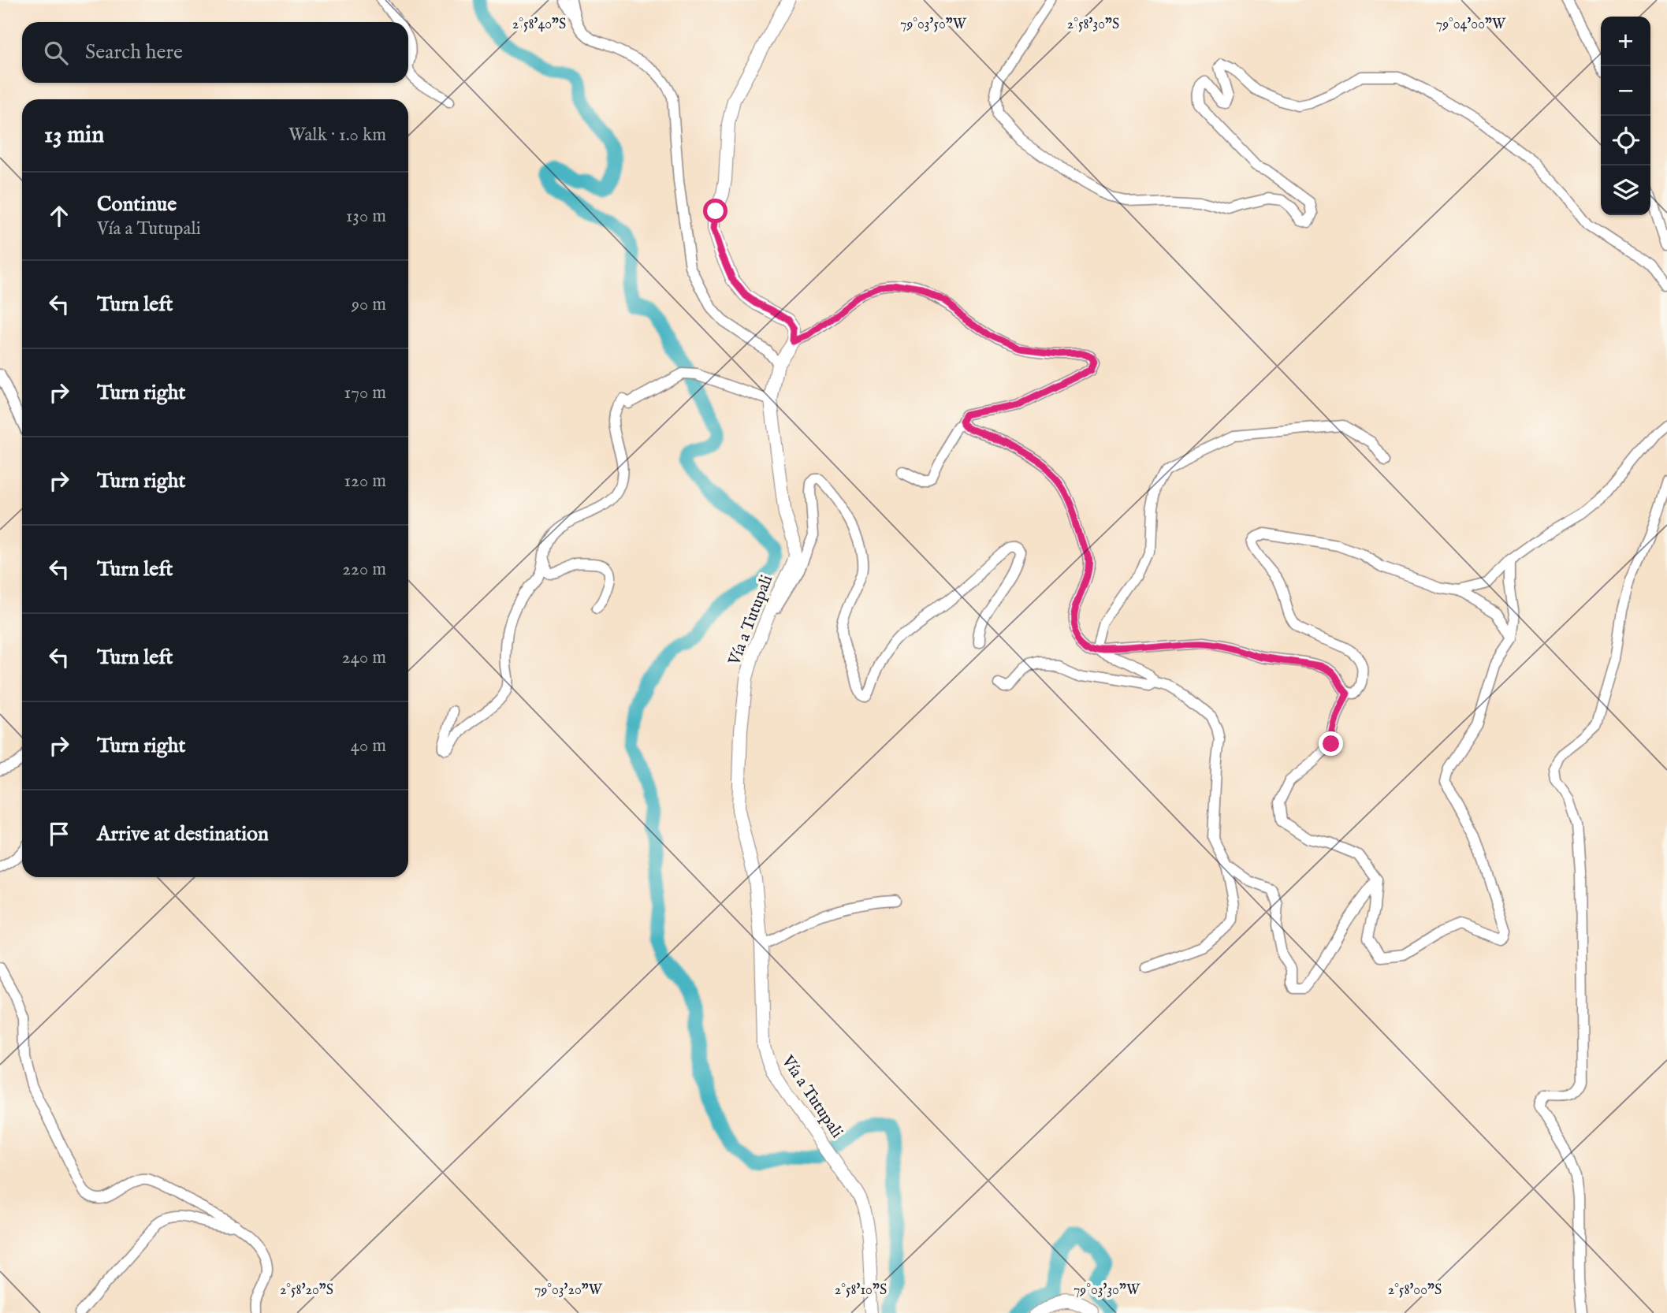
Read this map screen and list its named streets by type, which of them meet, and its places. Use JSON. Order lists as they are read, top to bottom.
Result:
{
  "streets": {
    "street": ["Vía a Tutupali"]
  },
  "page": {
    "map_buttons": ["+", "−"],
    "search": "Search here",
    "heading": ["13 min", "Walk · 1.0 km"],
    "list": [
      ["Continue", "Vía a Tutupali", "130 m"],
      ["Turn left", "90 m"],
      ["Turn right", "170 m"],
      ["Turn right", "120 m"],
      ["Turn left", "220 m"],
      ["Turn left", "240 m"],
      ["Turn right", "40 m"],
      "Arrive at destination"
    ]
  },
  "coordinates": [
    "2°58'40\"S",
    "2°58'30\"S",
    "79°03'50\"W",
    "79°04'00\"W",
    "79°03'20\"W",
    "79°03'30\"W",
    "2°58'20\"S",
    "2°58'10\"S",
    "2°58'00\"S"
  ]
}
